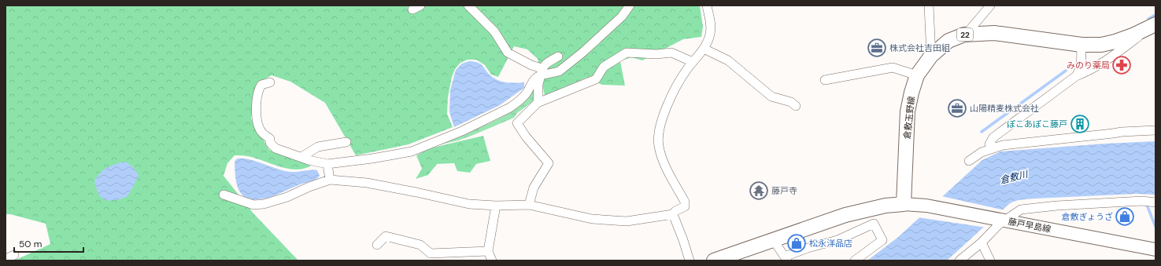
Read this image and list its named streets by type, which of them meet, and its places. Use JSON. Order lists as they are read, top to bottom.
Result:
{
  "streets": {
    "main road": ["22", "倉敷玉野線", "藤戸早島線"]
  },
  "crossings": [
    ["倉敷玉野線", "藤戸早島線"]
  ],
  "water": ["倉敷川"],
  "places": {
    "office": ["株式会社吉田組", "山陽精麦株式会社"],
    "pharmacy": ["みのり薬局"],
    "building": ["ぽこあぽこ藤戸"],
    "temple": ["藤戸寺"],
    "shop": ["倉敷ぎょうざ", "松永洋品店"]
  },
  "scale_bar": "50 m"
}
